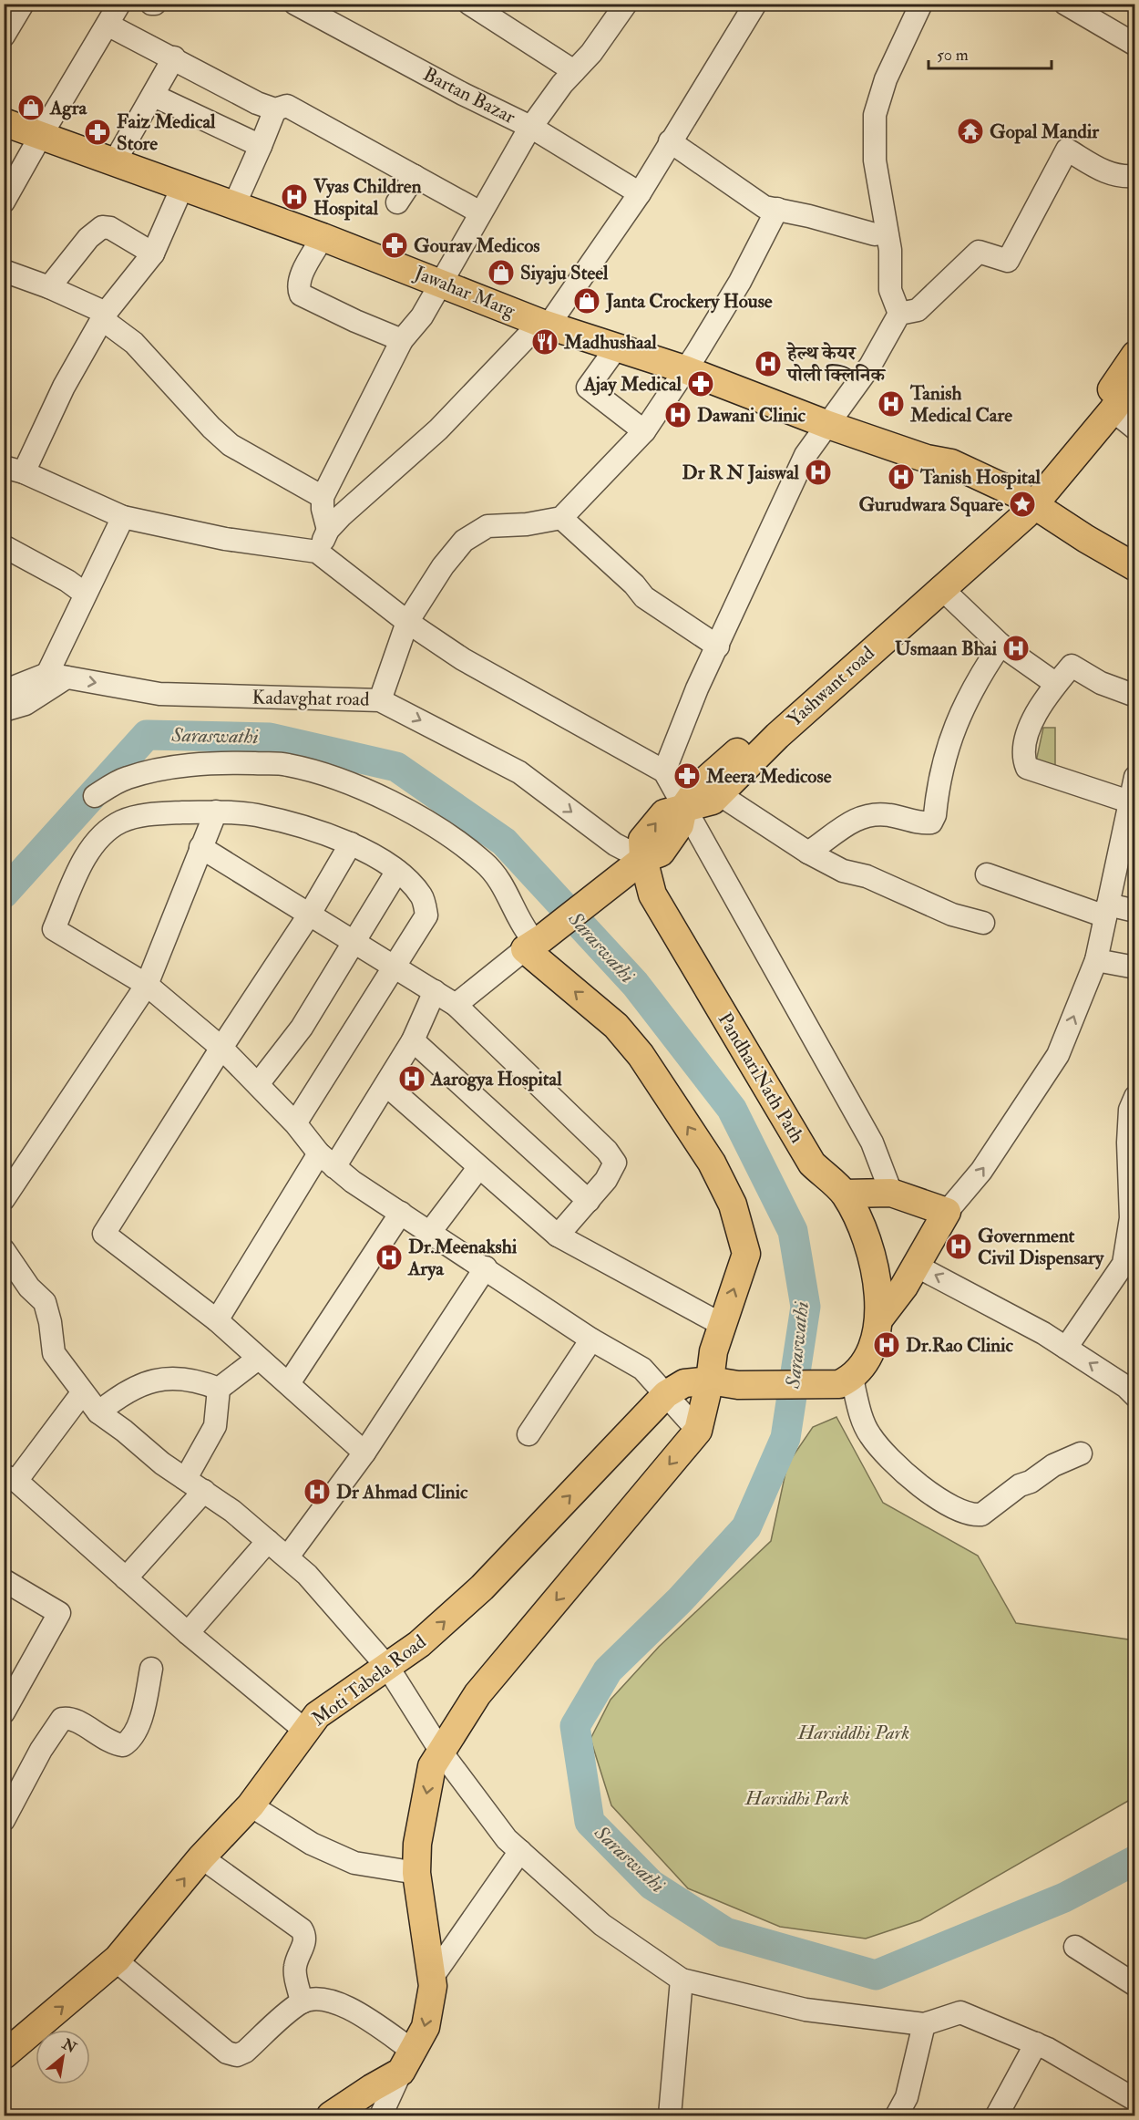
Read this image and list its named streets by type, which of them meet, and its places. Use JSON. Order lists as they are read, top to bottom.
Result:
{
  "streets": {
    "main road": [
      "Jawahar Marg",
      "Yashwant road",
      "PandhariNath Path",
      "Moti Tabela Road"
    ],
    "street": ["Bartan Bazar", "Kadavghat road"]
  },
  "crossings": [
    ["Jawahar Marg", "Yashwant road"],
    ["Yashwant road", "Kadavghat road"],
    ["Yashwant road", "PandhariNath Path"],
    ["Kadavghat road", "PandhariNath Path"]
  ],
  "water": ["Saraswathi"],
  "parks": ["Harsiddhi Park", "Harsidhi Park"],
  "places": {
    "shop": ["Agra", "Siyaju Steel", "Janta Crockery House"],
    "temple": ["Gopal Mandir"],
    "pharmacy": [
      "Faiz Medical Store",
      "Gourav Medicos",
      "Ajay Medical",
      "Meera Medicose"
    ],
    "hospital": [
      "Vyas Children Hospital",
      "हेल्थ केयर पोली क्लिनिक",
      "Tanish Medical Care",
      "Dawani Clinic",
      "Dr R N Jaiswal",
      "Tanish Hospital",
      "Usmaan Bhai",
      "Aarogya Hospital",
      "Government Civil Dispensary",
      "Dr.Meenakshi Arya",
      "Dr.Rao Clinic",
      "Dr Ahmad Clinic"
    ],
    "restaurant": ["Madhushaal"],
    "place": ["Gurudwara Square"]
  },
  "scale_bar": "50 m",
  "north": "top right"
}
